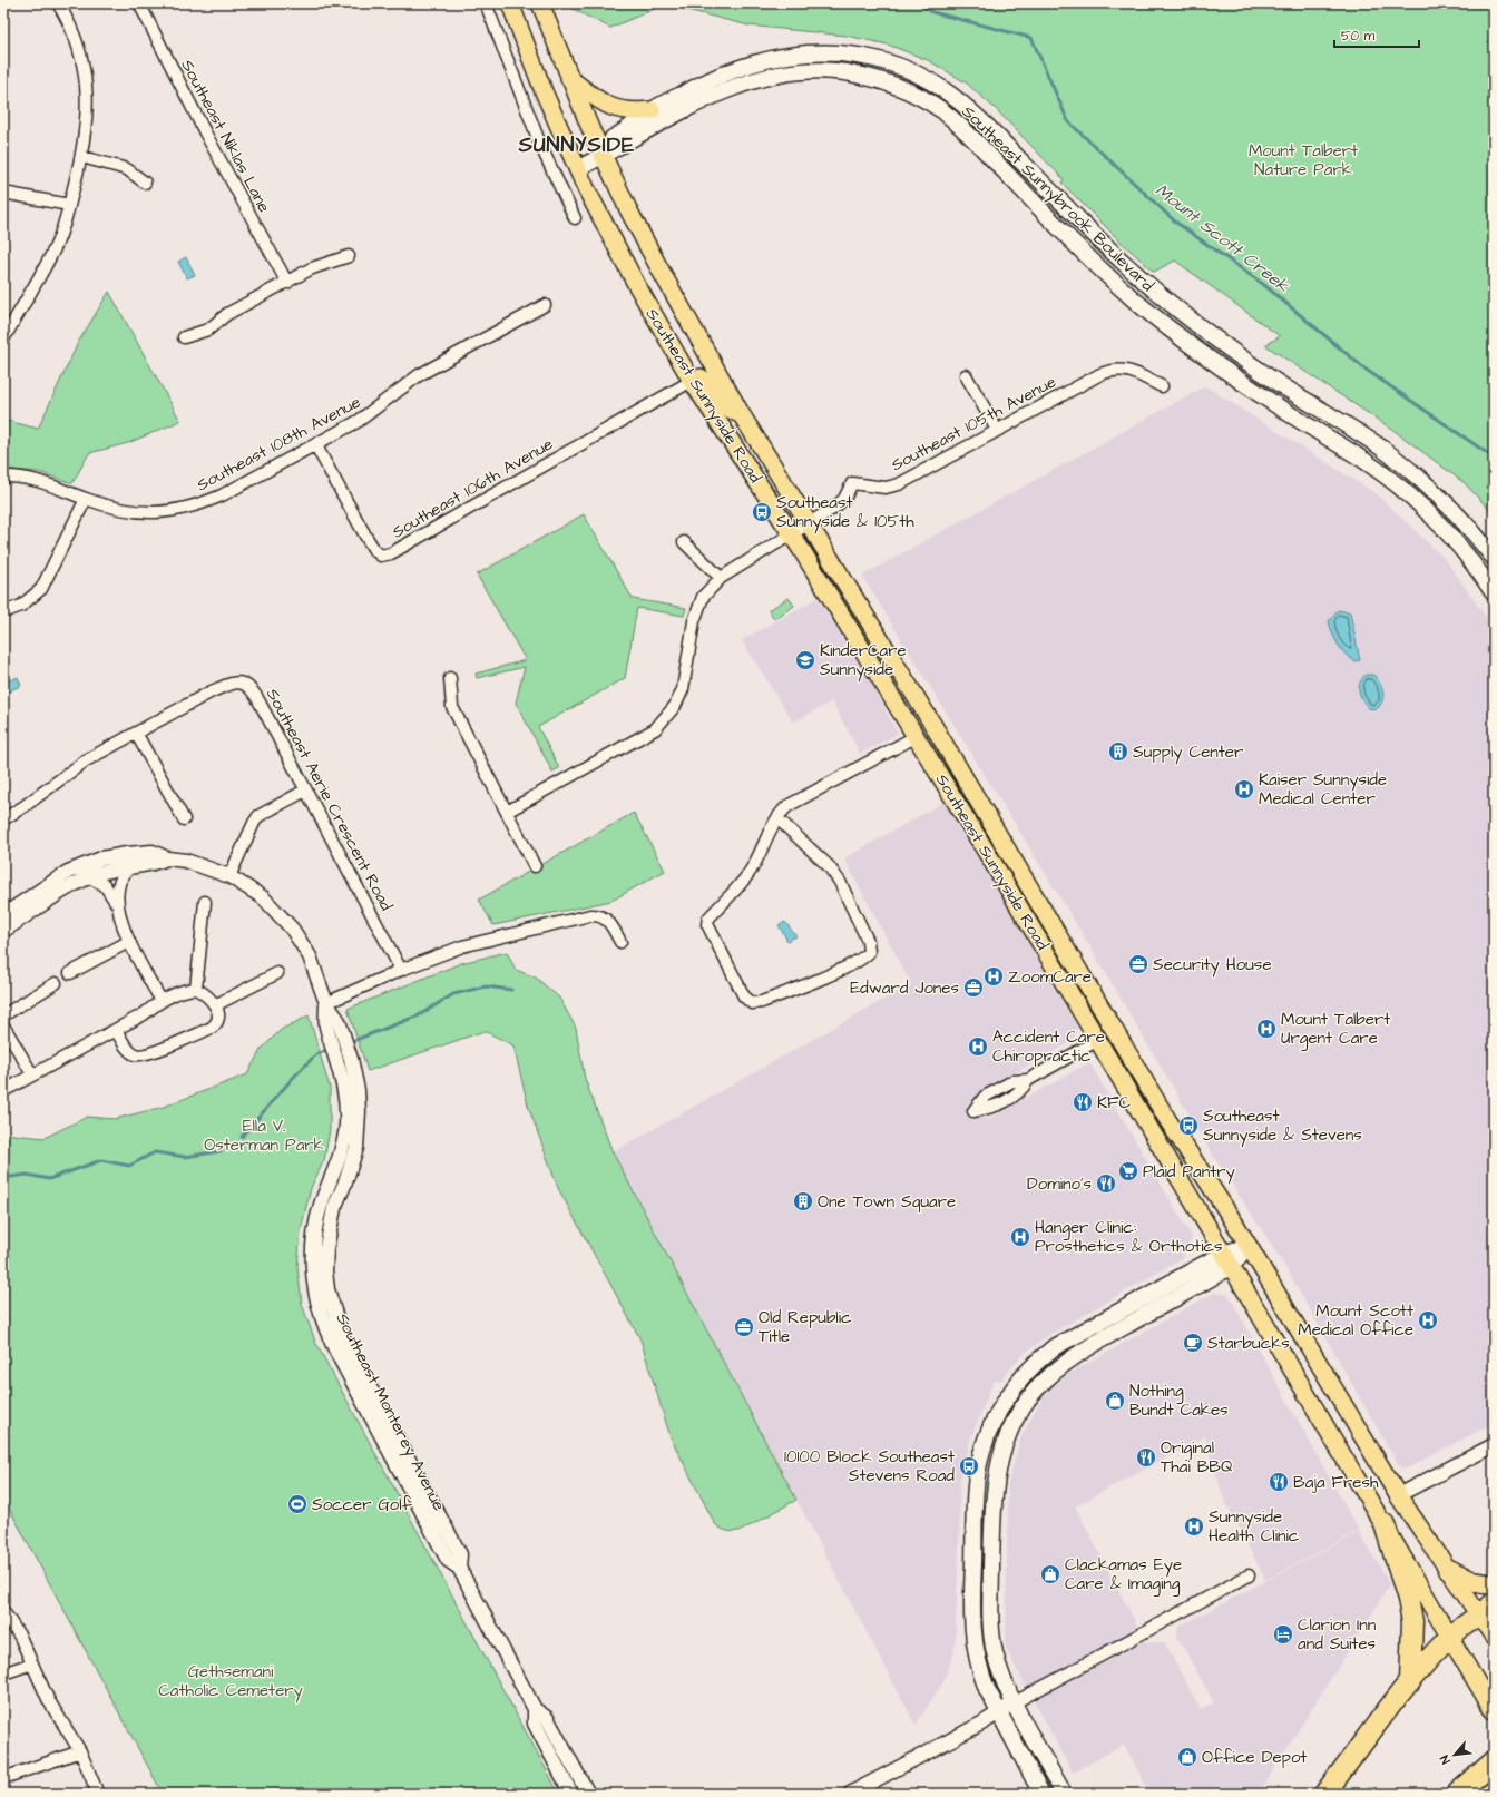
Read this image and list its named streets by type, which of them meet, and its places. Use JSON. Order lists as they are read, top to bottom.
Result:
{
  "streets": {
    "main road": ["Southeast Sunnybrook Boulevard", "Southeast Sunnyside Road"],
    "street": [
      "Southeast Niklas Lane",
      "Southeast 105th Avenue",
      "Southeast 108th Avenue",
      "Southeast 106th Avenue",
      "Southeast Aerie Crescent Road",
      "Southeast Monterey Avenue"
    ]
  },
  "crossings": [
    ["Southeast Sunnybrook Boulevard", "Southeast Sunnyside Road"],
    ["Southeast Sunnyside Road", "Southeast 105th Avenue"],
    ["Southeast Sunnyside Road", "Southeast 106th Avenue"],
    ["Southeast 108th Avenue", "Southeast 106th Avenue"]
  ],
  "districts": ["SUNNYSIDE"],
  "water": ["Mount Scott Creek"],
  "parks": ["Mount Talbert Nature Park", "Ella V. Osterman Park", "Gethsemani Catholic Cemetery"],
  "places": {
    "bus stop": ["Southeast Sunnyside & 105th", "Southeast Sunnyside & Stevens", "10100 Block Southeast Stevens Road"],
    "school or university": ["KinderCare Sunnyside"],
    "building": ["Supply Center", "One Town Square"],
    "hospital": [
      "Kaiser Sunnyside Medical Center",
      "ZoomCare",
      "Mount Talbert Urgent Care",
      "Accident Care Chiropractic",
      "Hanger Clinic: Prosthetics & Orthotics",
      "Mount Scott Medical Office",
      "Sunnyside Health Clinic"
    ],
    "office": ["Security House", "Edward Jones", "Old Republic Title"],
    "restaurant": [
      "KFC",
      "Domino's",
      "Original Thai BBQ",
      "Baja Fresh"
    ],
    "supermarket": ["Plaid Pantry"],
    "cafe": ["Starbucks"],
    "shop": ["Nothing Bundt Cakes", "Clackamas Eye Care & Imaging", "Office Depot"],
    "sports": ["Soccer Golf"],
    "hotel": ["Clarion Inn and Suites"]
  },
  "scale_bar": "50 m",
  "north": "bottom left"
}
